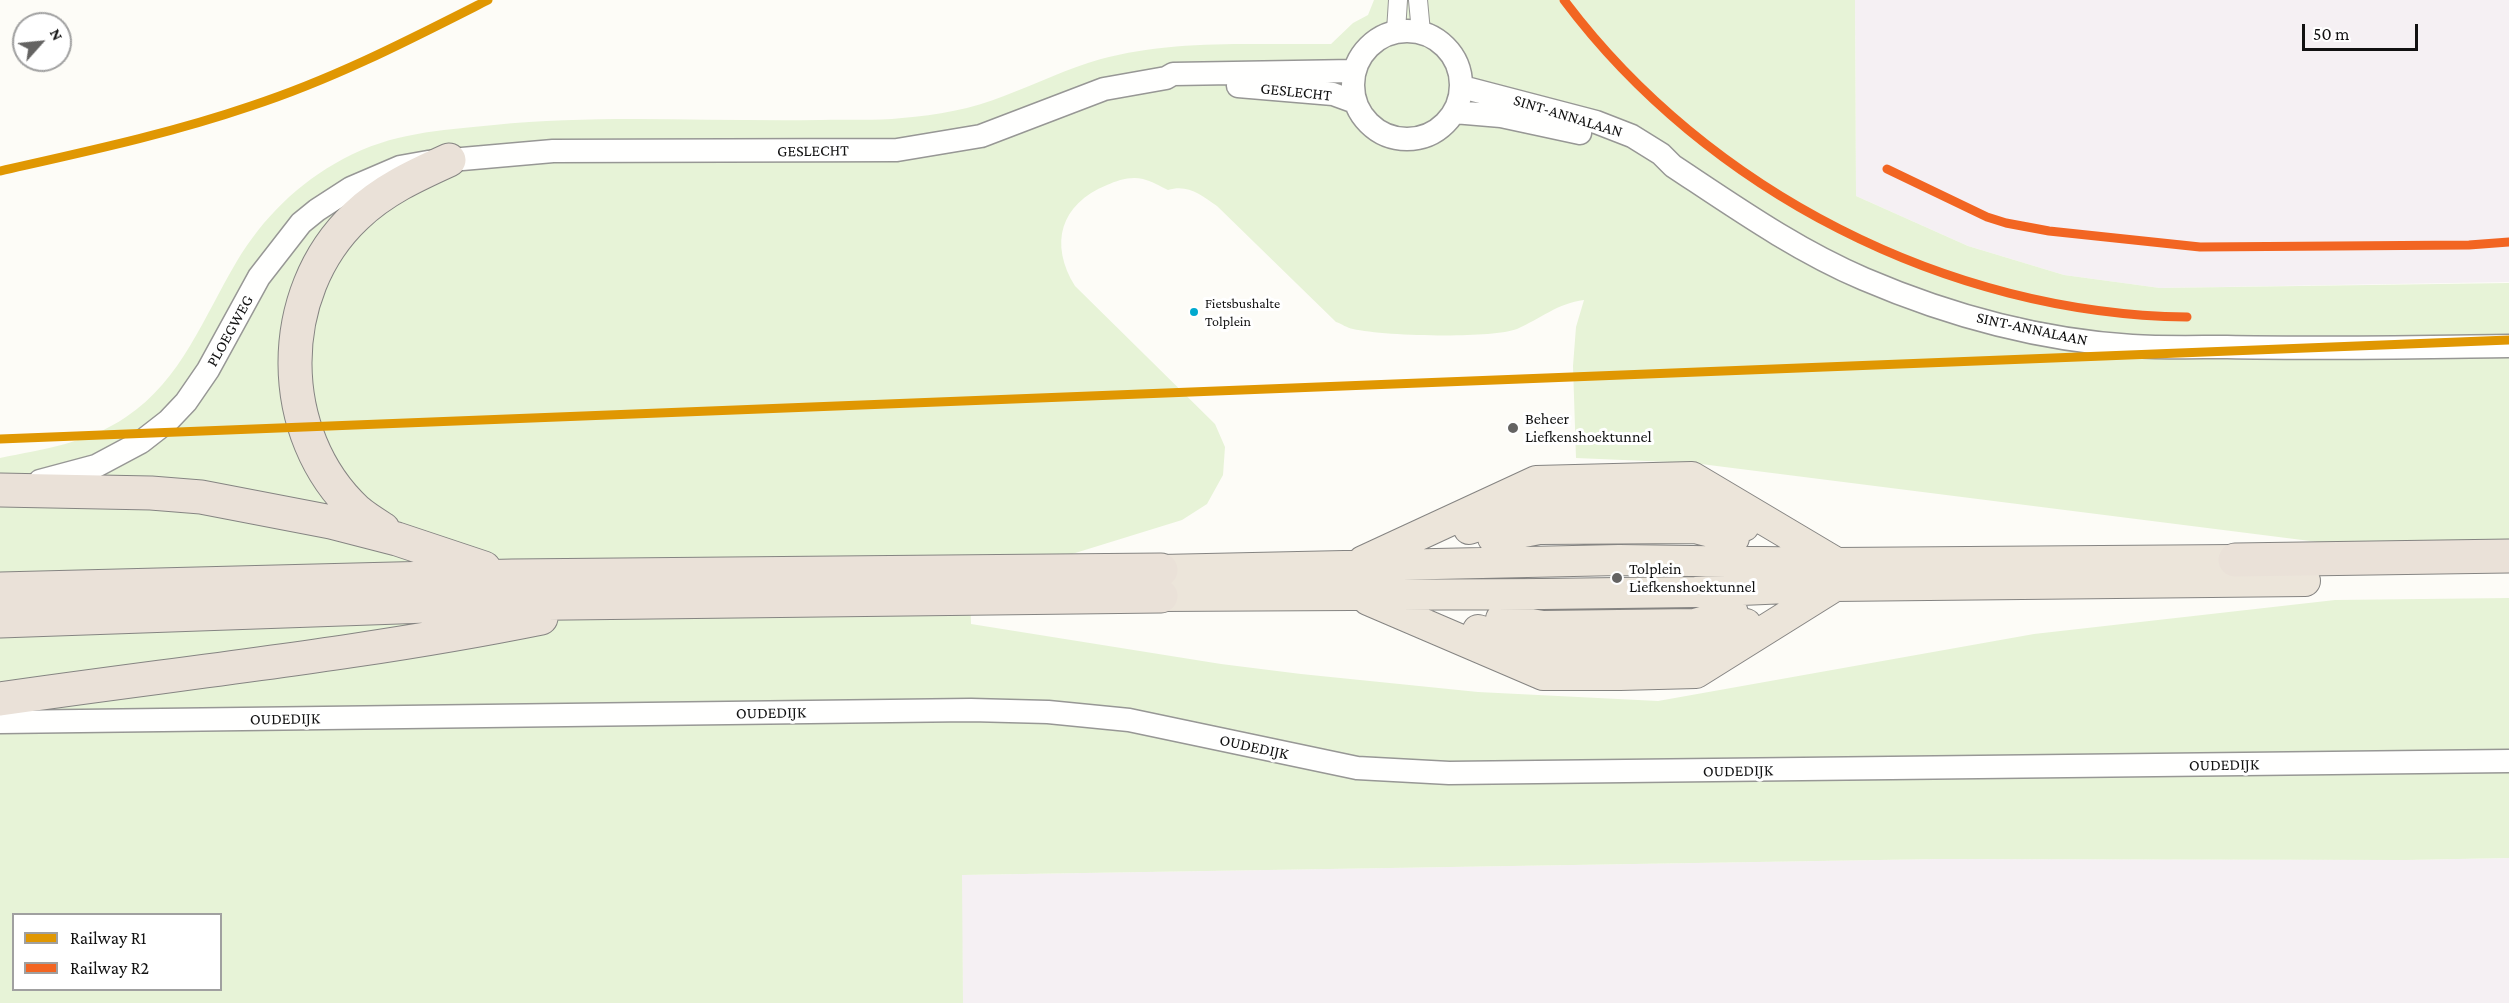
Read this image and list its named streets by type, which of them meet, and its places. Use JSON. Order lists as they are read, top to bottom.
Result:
{
  "streets": {
    "street": [
      "GESLECHT",
      "SINT-ANNALAAN",
      "PLOEGWEG",
      "OUDEDIJK"
    ]
  },
  "crossings": [
    ["GESLECHT", "SINT-ANNALAAN"],
    ["GESLECHT", "PLOEGWEG"]
  ],
  "places": ["Fietsbushalte Tolplein", "Beheer Liefkenshoektunnel", "Tolplein Liefkenshoektunnel"],
  "lines": ["rail line R1", "rail line R2"],
  "legend": ["Railway R1", "Railway R2"],
  "scale_bar": "50 m",
  "north": "top right"
}
